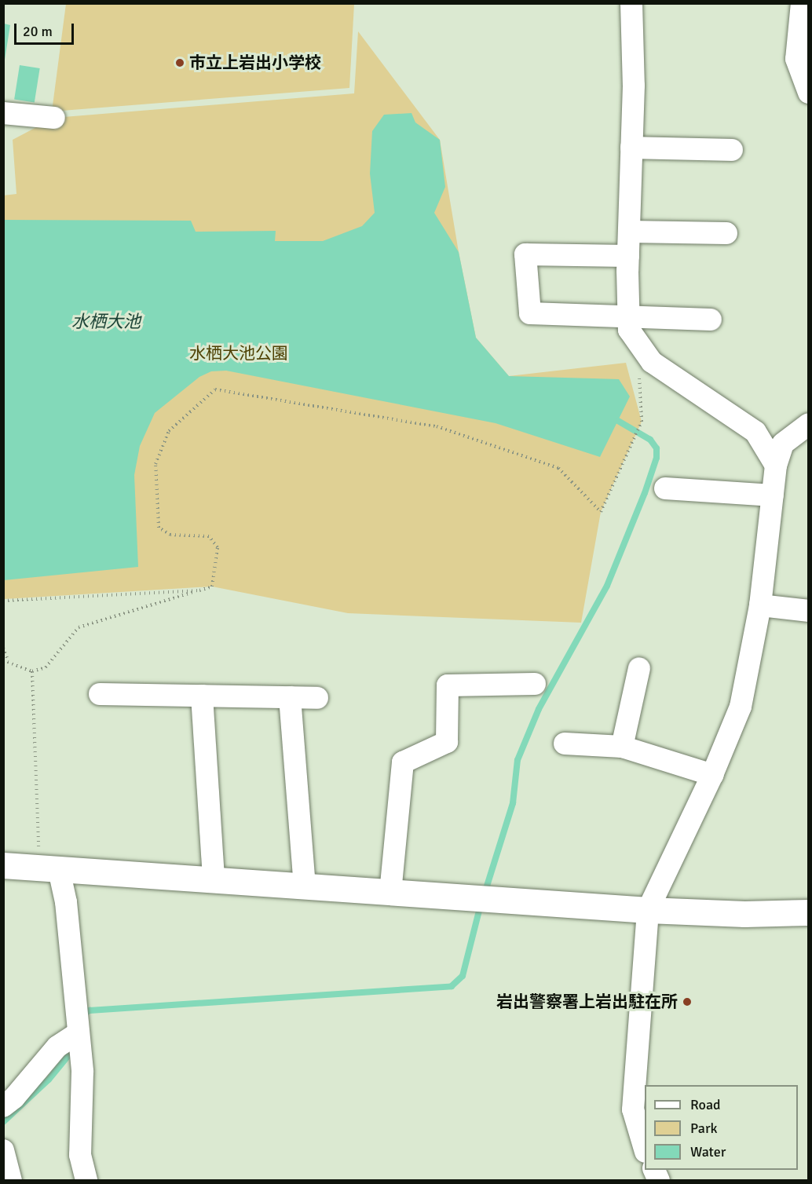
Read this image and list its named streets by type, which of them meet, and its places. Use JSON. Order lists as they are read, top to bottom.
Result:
{
  "water": ["水栖大池"],
  "parks": ["水栖大池公園"],
  "places": ["市立上岩出小学校", "岩出警察署上岩出駐在所"],
  "legend": ["Road", "Park", "Water"],
  "scale_bar": "20 m"
}
